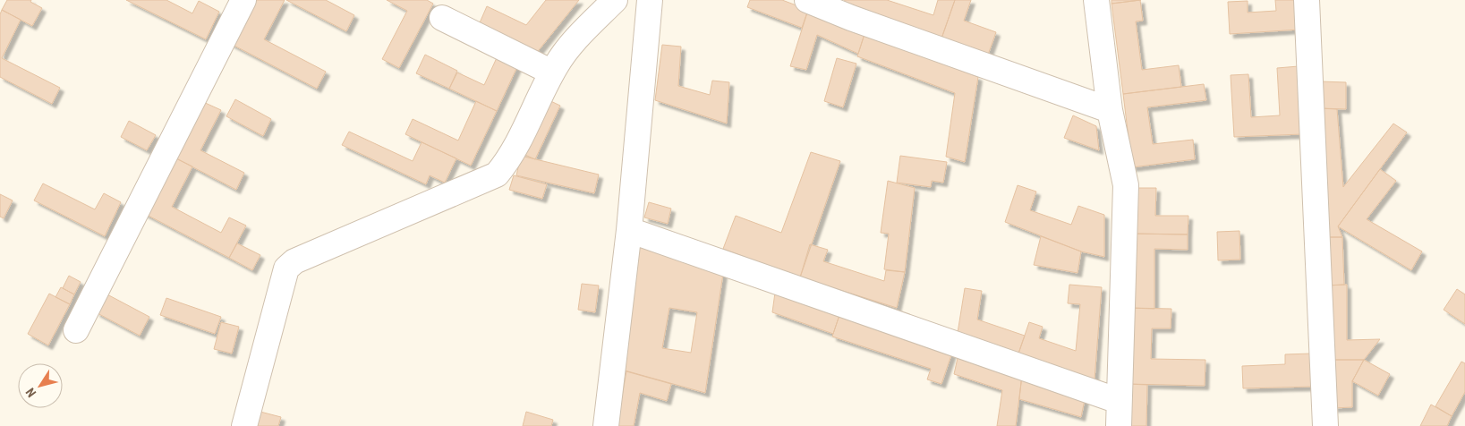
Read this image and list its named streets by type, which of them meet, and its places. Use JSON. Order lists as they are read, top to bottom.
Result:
{
  "north": "bottom left"
}
